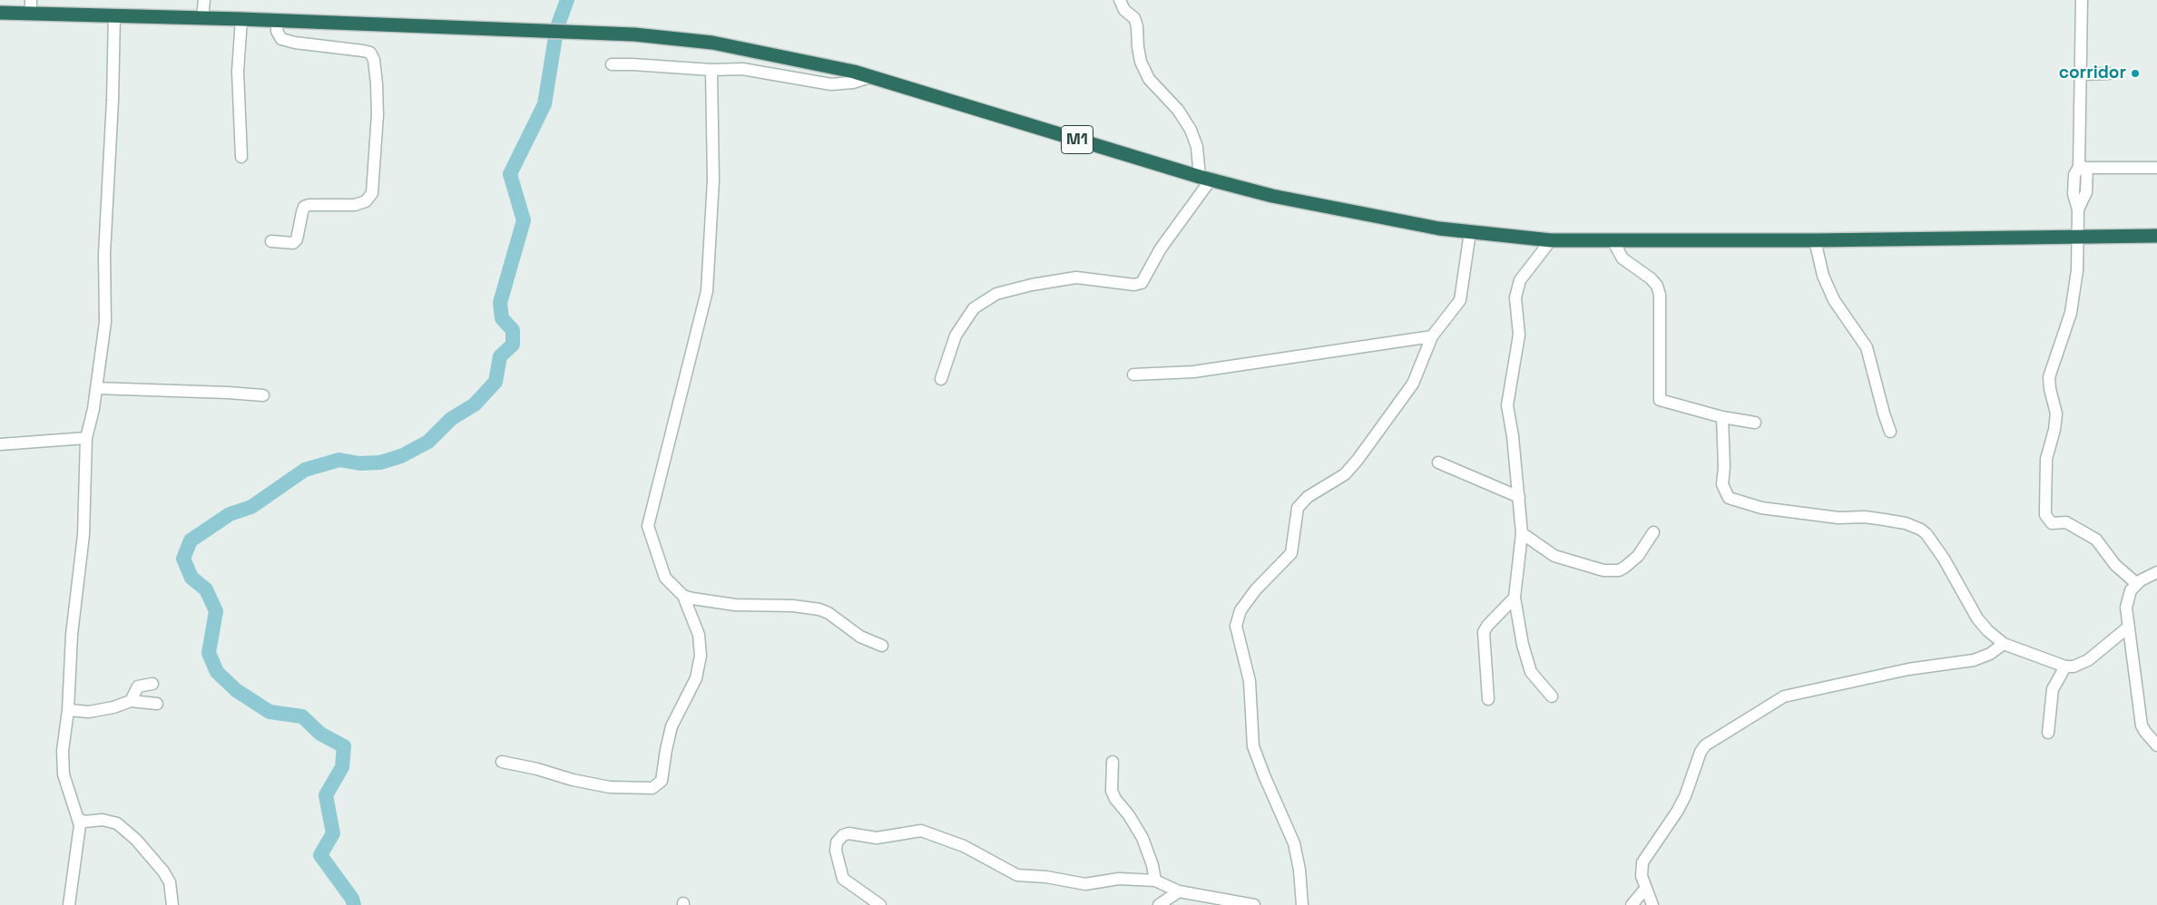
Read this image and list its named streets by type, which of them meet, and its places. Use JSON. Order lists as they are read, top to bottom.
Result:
{
  "streets": {
    "highway": ["M1"]
  },
  "places": ["corridor"]
}
